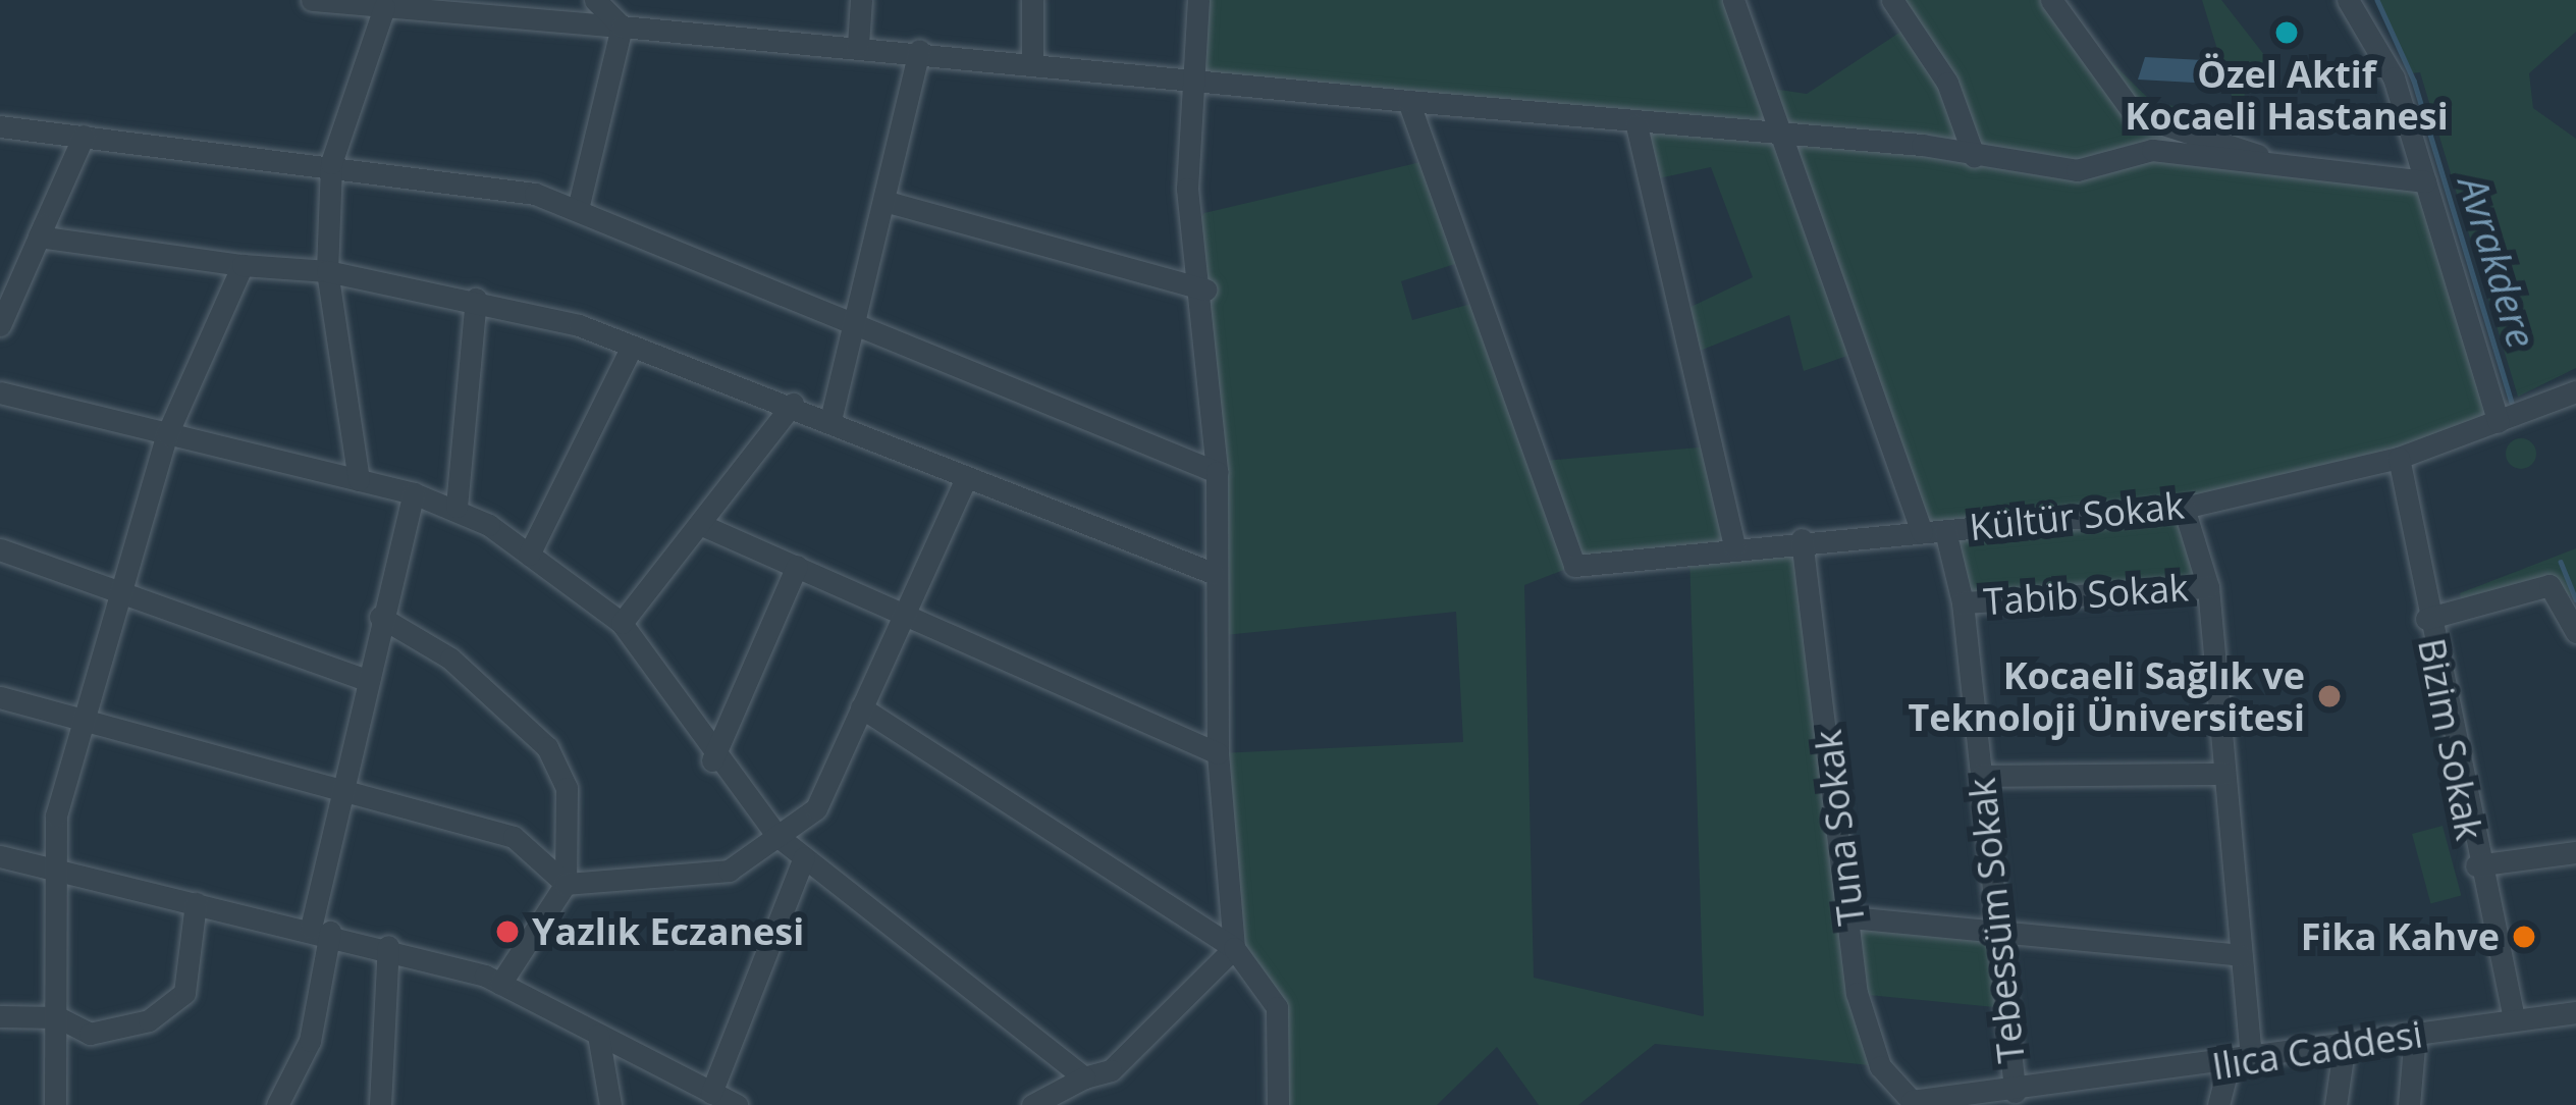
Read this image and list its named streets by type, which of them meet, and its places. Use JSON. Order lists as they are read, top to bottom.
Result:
{
  "streets": {
    "street": [
      "Kültür Sokak",
      "Tabib Sokak",
      "Bizim Sokak",
      "Tuna Sokak",
      "Tebessüm Sokak",
      "Ilıca Caddesi"
    ]
  },
  "crossings": [
    ["Kültür Sokak", "Bizim Sokak"],
    ["Kültür Sokak", "Tuna Sokak"],
    ["Kültür Sokak", "Tebessüm Sokak"],
    ["Tabib Sokak", "Tebessüm Sokak"],
    ["Bizim Sokak", "Ilıca Caddesi"],
    ["Tuna Sokak", "Ilıca Caddesi"],
    ["Tebessüm Sokak", "Ilıca Caddesi"]
  ],
  "water": ["Avrakdere"],
  "places": [
    "Özel Aktif Kocaeli Hastanesi",
    "Kocaeli Sağlık ve Teknoloji Üniversitesi",
    "Yazlık Eczanesi",
    "Fika Kahve"
  ]
}
